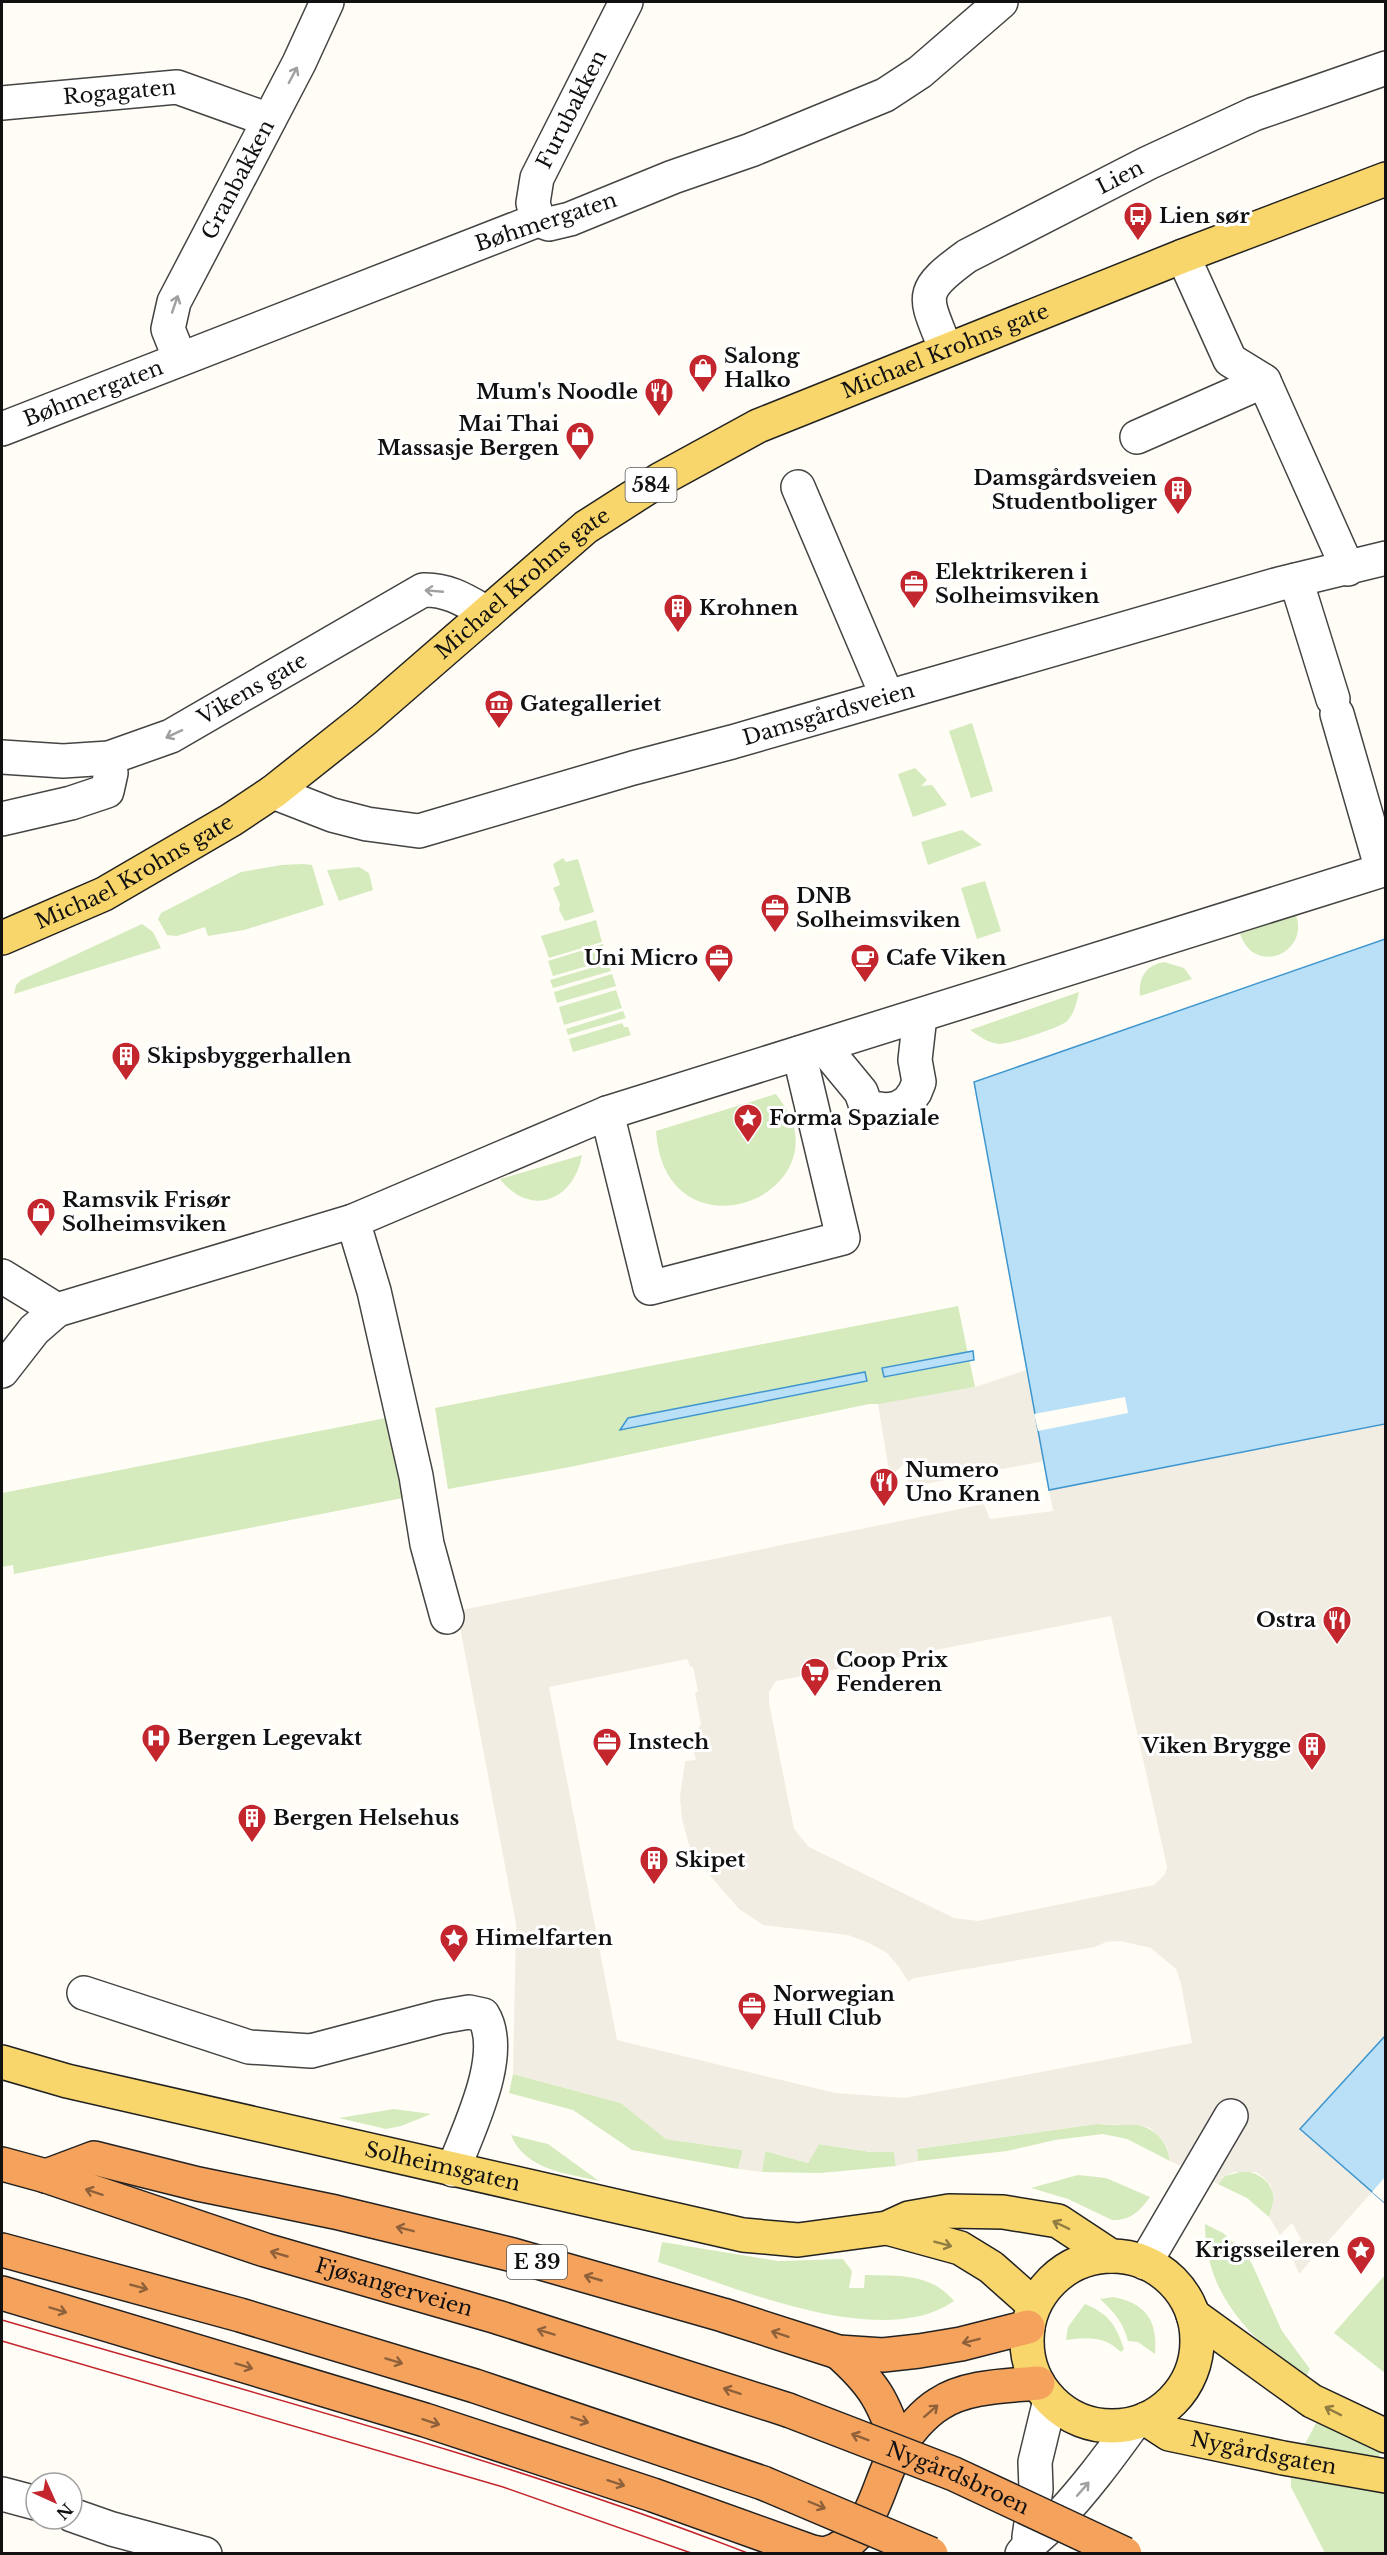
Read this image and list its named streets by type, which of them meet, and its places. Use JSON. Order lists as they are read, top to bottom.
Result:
{
  "streets": {
    "highway": ["E 39", "Fjøsangerveien", "Nygårdsbroen"],
    "main road": [
      "Michael Krohns gate",
      "584",
      "Solheimsgaten",
      "Nygårdsgaten"
    ],
    "street": [
      "Rogagaten",
      "Furubakken",
      "Lien",
      "Granbakken",
      "Bøhmergaten",
      "Vikens gate",
      "Damsgårdsveien"
    ]
  },
  "crossings": [
    ["Rogagaten", "Granbakken"],
    ["Furubakken", "Bøhmergaten"],
    ["Lien", "Michael Krohns gate"],
    ["Granbakken", "Bøhmergaten"],
    ["Michael Krohns gate", "Vikens gate"],
    ["Michael Krohns gate", "Damsgårdsveien"],
    ["Solheimsgaten", "E 39"],
    ["Solheimsgaten", "Nygårdsgaten"],
    ["E 39", "Fjøsangerveien"],
    ["E 39", "Nygårdsgaten"],
    ["Fjøsangerveien", "Nygårdsbroen"]
  ],
  "one_way": ["Granbakken", "Vikens gate"],
  "places": {
    "bus stop": ["Lien sør"],
    "shop": ["Salong Halko", "Mai Thai Massasje Bergen", "Ramsvik Frisør Solheimsviken"],
    "restaurant": ["Mum's Noodle", "Numero Uno Kranen", "Ostra"],
    "building": [
      "Damsgårdsveien Studentboliger",
      "Krohnen",
      "Skipsbyggerhallen",
      "Viken Brygge",
      "Bergen Helsehus",
      "Skipet"
    ],
    "office": [
      "Elektrikeren i Solheimsviken",
      "DNB Solheimsviken",
      "Uni Micro",
      "Instech",
      "Norwegian Hull Club"
    ],
    "museum": ["Gategalleriet"],
    "cafe": ["Cafe Viken"],
    "place": ["Forma Spaziale", "Himelfarten", "Krigsseileren"],
    "supermarket": ["Coop Prix Fenderen"],
    "hospital": ["Bergen Legevakt"]
  },
  "north": "bottom right"
}
